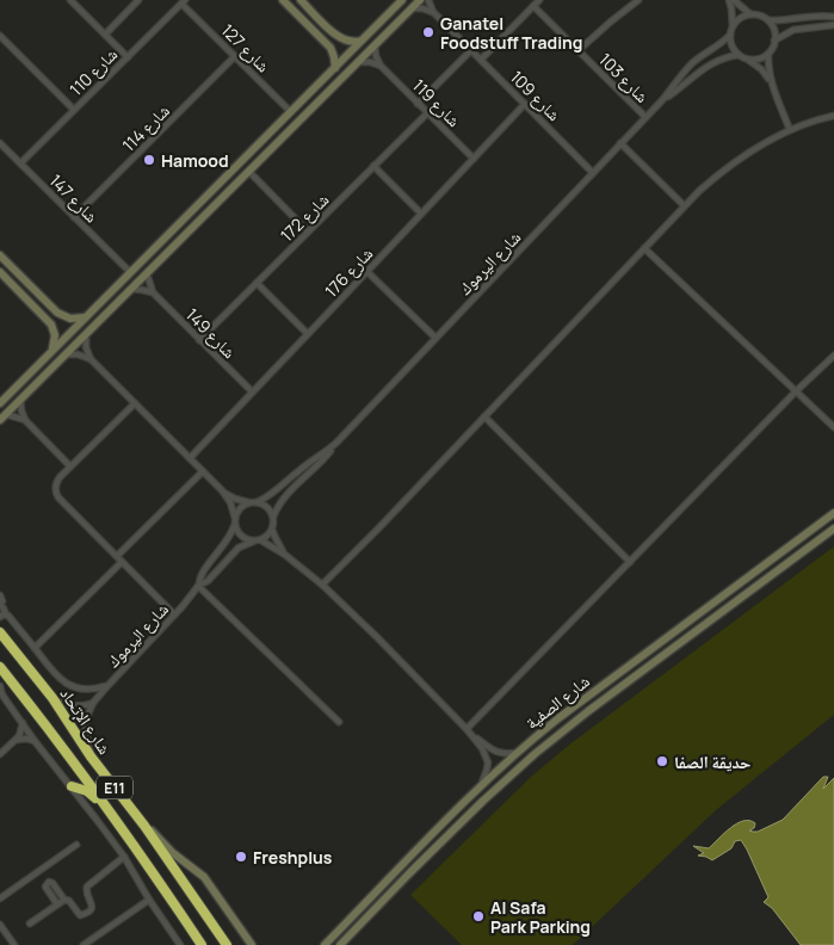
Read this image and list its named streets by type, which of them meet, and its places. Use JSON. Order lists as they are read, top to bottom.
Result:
{
  "streets": {
    "highway": ["شارع الإتحاد", "E11"],
    "main road": ["شارع الصفية"],
    "street": [
      "شارع 127",
      "شارع 110",
      "شارع 103",
      "شارع 109",
      "شارع 119",
      "شارع 114",
      "شارع 147",
      "شارع 172",
      "شارع اليرموك",
      "شارع 176",
      "شارع 149"
    ]
  },
  "crossings": [
    ["شارع 127", "شارع 110"],
    ["شارع 127", "شارع 114"],
    ["شارع 110", "شارع 147"],
    ["شارع 103", "شارع اليرموك"],
    ["شارع 109", "شارع اليرموك"],
    ["شارع 109", "شارع 176"],
    ["شارع 119", "شارع 172"],
    ["شارع 119", "شارع 176"],
    ["شارع 114", "شارع 147"],
    ["شارع 172", "شارع 149"],
    ["شارع اليرموك", "شارع الإتحاد"],
    ["شارع 176", "شارع 149"]
  ],
  "places": [
    "Ganatel Foodstuff Trading",
    "Hamood",
    "حديقة الصفا",
    "Freshplus",
    "Al Safa Park Parking"
  ]
}
